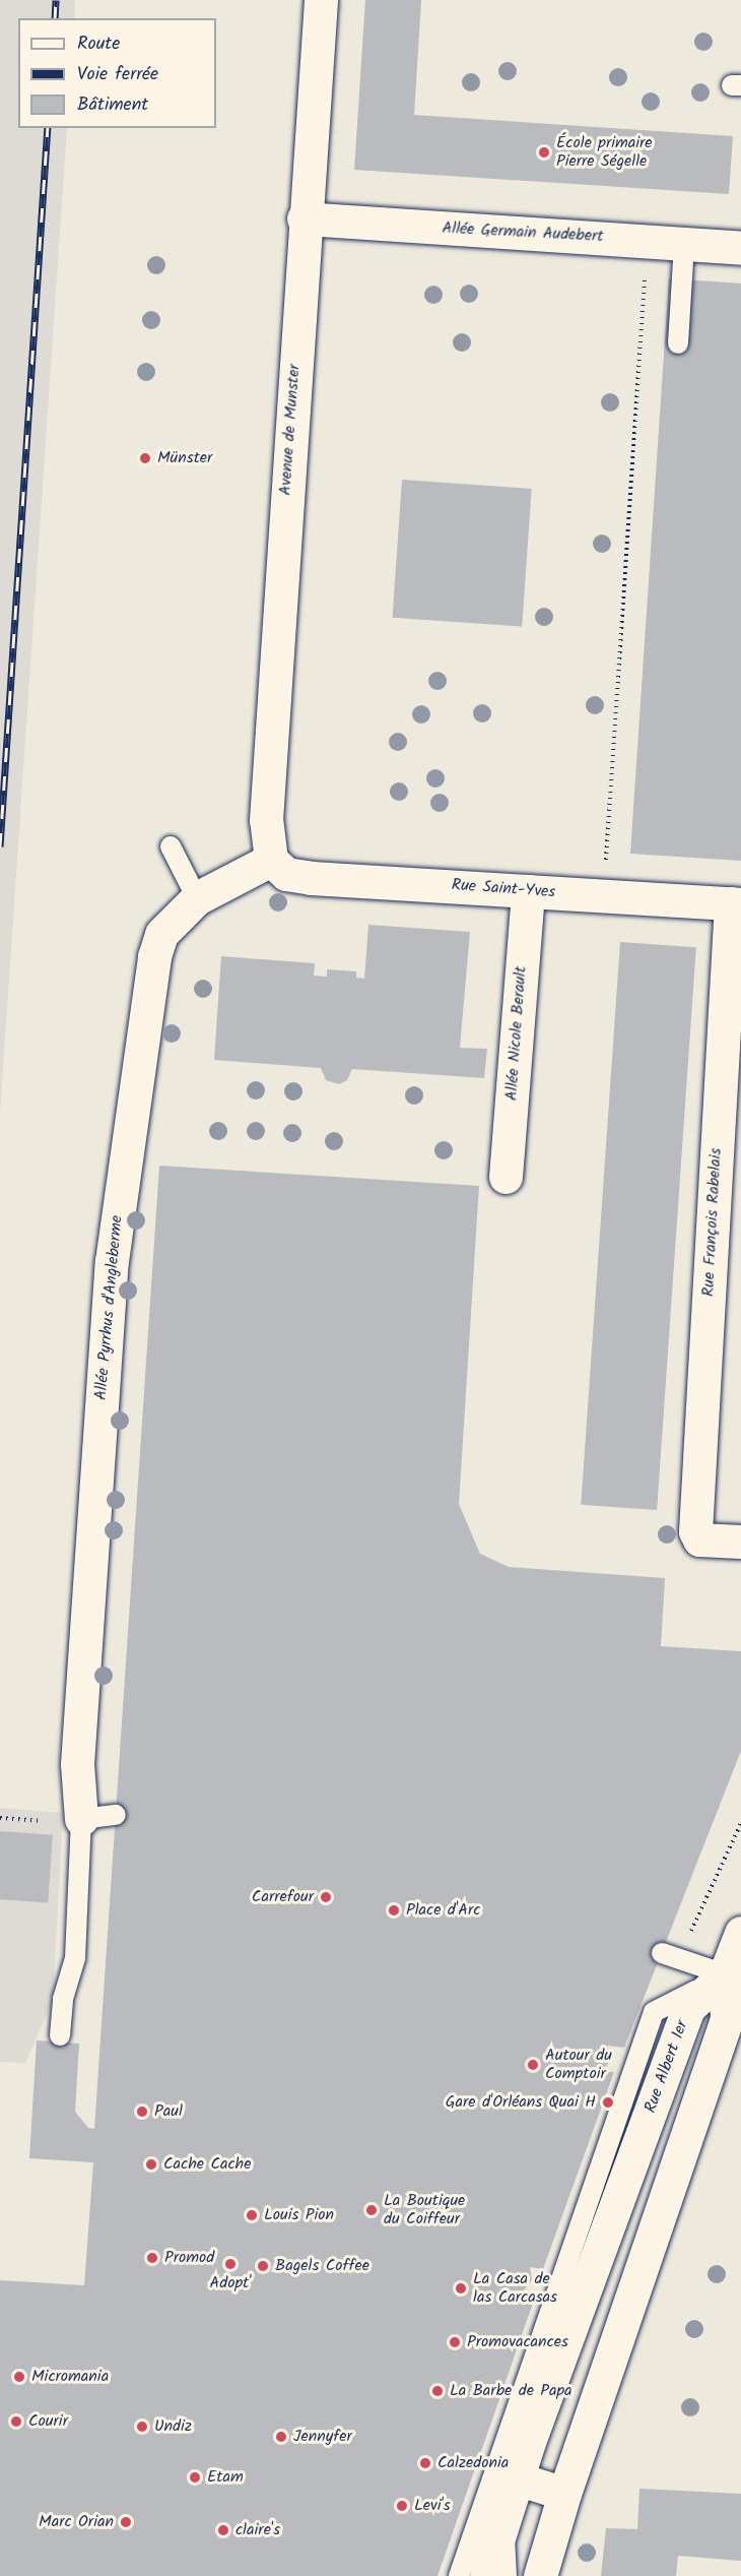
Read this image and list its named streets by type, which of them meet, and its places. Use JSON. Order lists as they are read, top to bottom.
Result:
{
  "streets": {
    "street": [
      "Allée Germain Audebert",
      "Avenue de Munster",
      "Rue Saint-Yves",
      "Allée Nicole Berault",
      "Rue François Rabelais",
      "Allée Pyrrhus d'Angleberme",
      "Rue Albert 1er"
    ]
  },
  "crossings": [
    ["Allée Germain Audebert", "Avenue de Munster"],
    ["Avenue de Munster", "Rue Saint-Yves"],
    ["Avenue de Munster", "Allée Pyrrhus d'Angleberme"],
    ["Rue Saint-Yves", "Allée Nicole Berault"],
    ["Rue Saint-Yves", "Rue François Rabelais"],
    ["Rue Saint-Yves", "Allée Pyrrhus d'Angleberme"]
  ],
  "places": [
    "École primaire Pierre Ségelle",
    "Münster",
    "Carrefour",
    "Place d'Arc",
    "Autour du Comptoir",
    "Gare d'Orléans Quai H",
    "Paul",
    "Cache Cache",
    "La Boutique du Coiffeur",
    "Louis Pion",
    "Promod",
    "Adopt'",
    "Bagels Coffee",
    "La Casa de las Carcasas",
    "Promovacances",
    "Micromania",
    "La Barbe de Papa",
    "Courir",
    "Undiz",
    "Jennyfer",
    "Calzedonia",
    "Etam",
    "Levi's",
    "Marc Orian",
    "claire's"
  ],
  "legend": ["Route", "Voie ferrée", "Bâtiment"]
}
